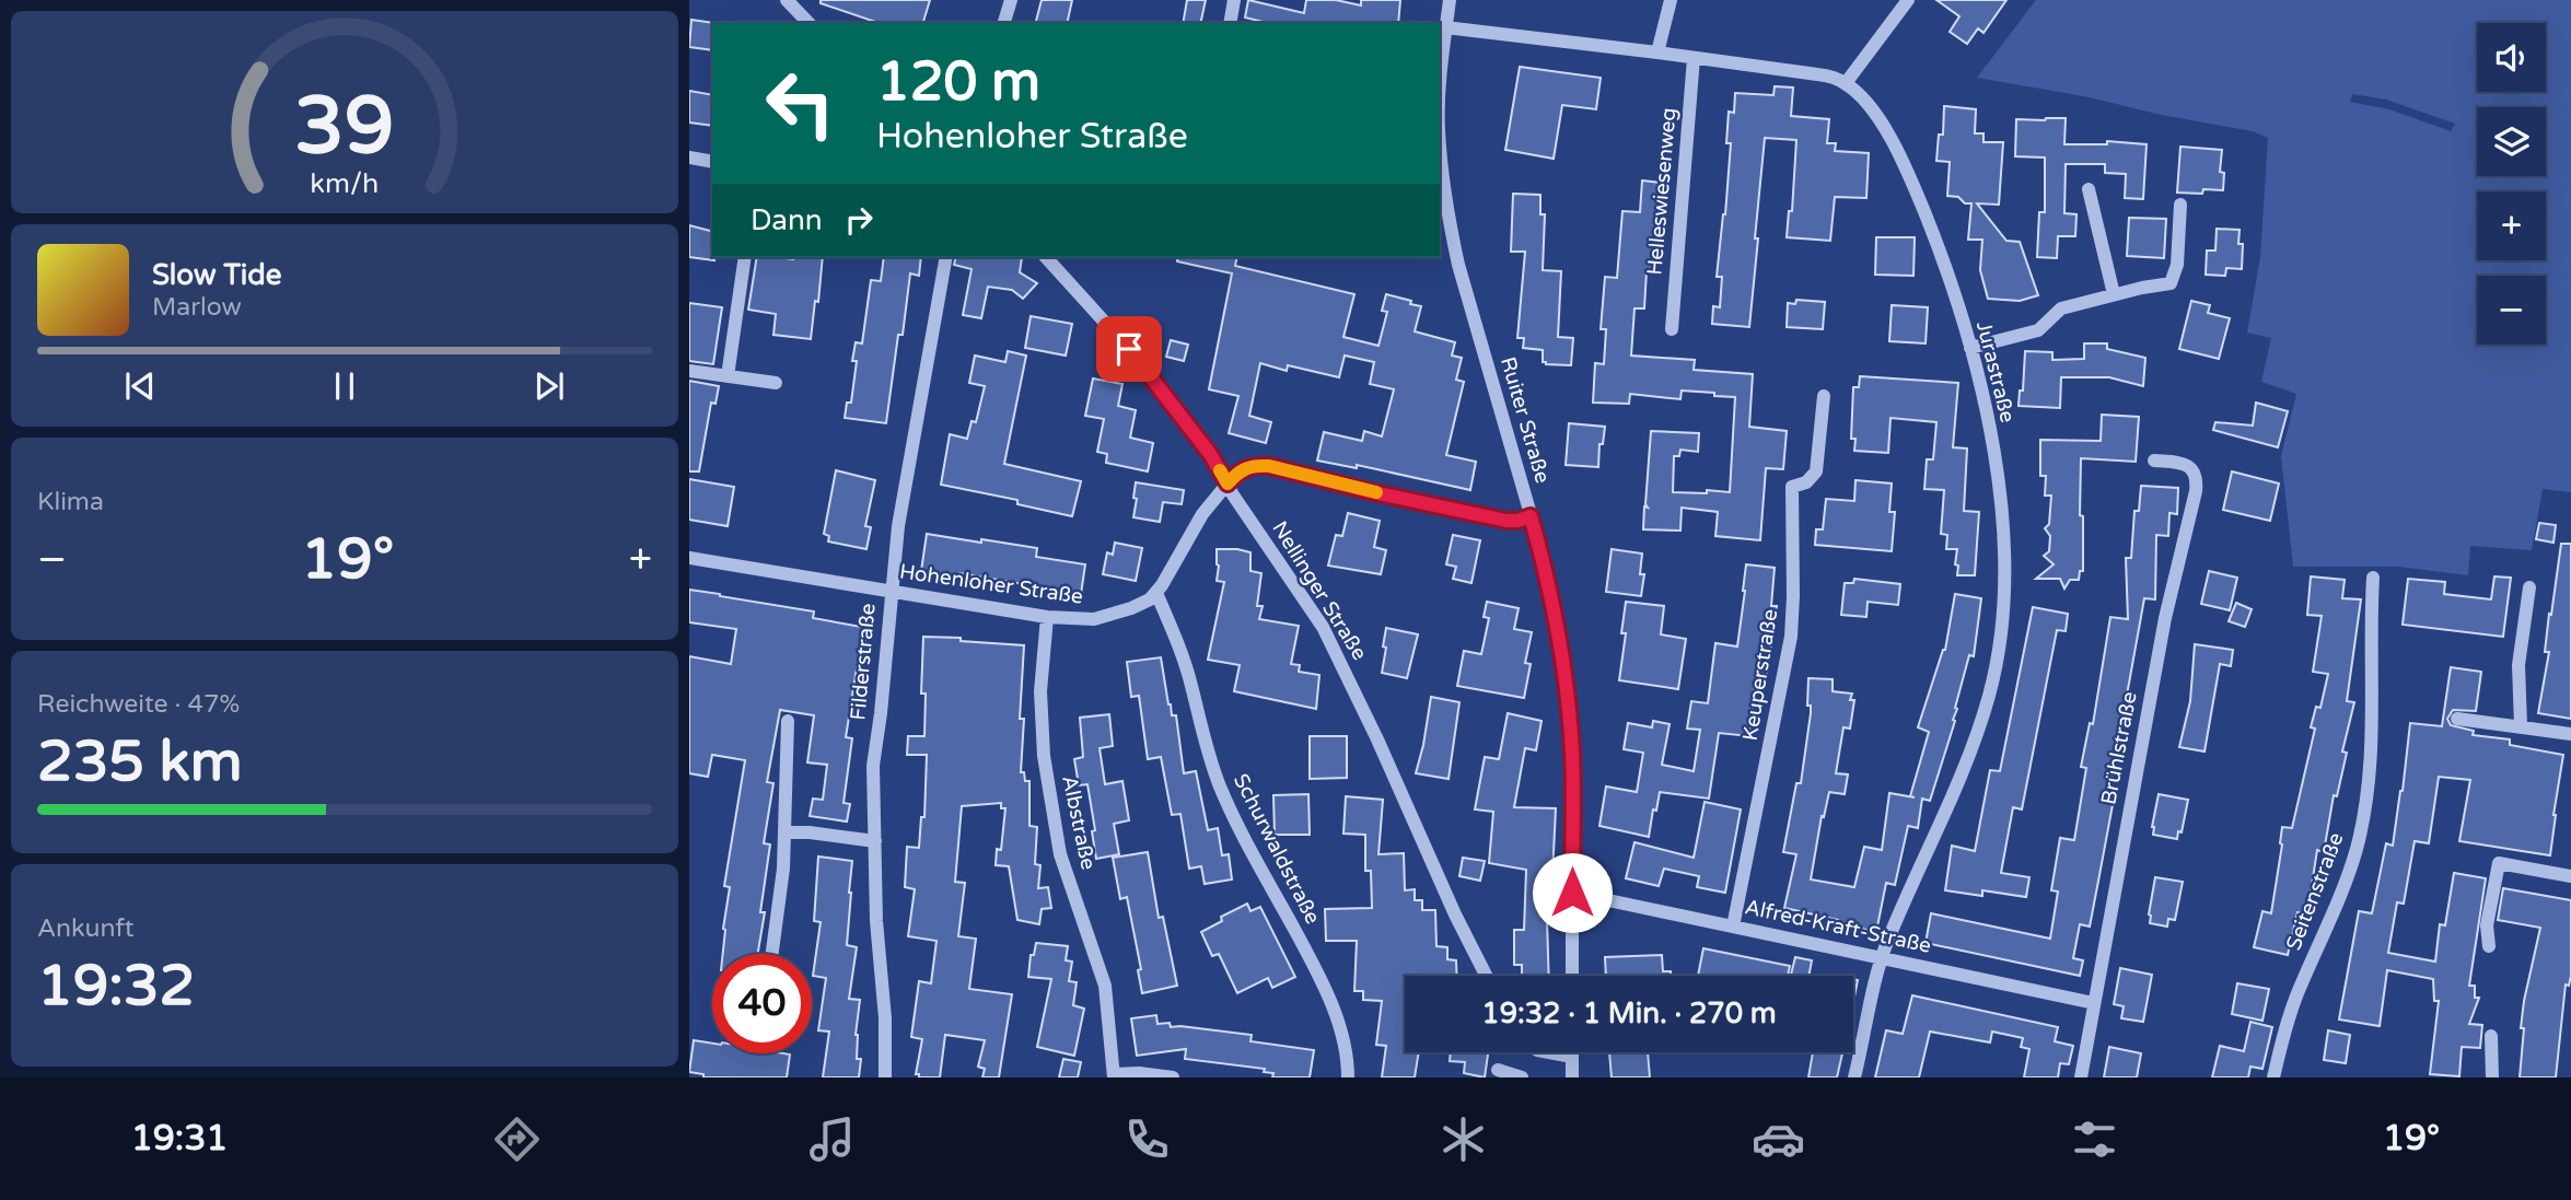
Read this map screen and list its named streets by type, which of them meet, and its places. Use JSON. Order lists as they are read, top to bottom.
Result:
{
  "streets": {
    "street": [
      "Helleswiesenweg",
      "Jurastraße",
      "Ruiter Straße",
      "Hohenloher Straße",
      "Nellinger Straße",
      "Filderstraße",
      "Keuperstraße",
      "Brühlstraße",
      "Albstraße",
      "Schurwaldstraße",
      "Seitenstraße",
      "Alfred-Kraft-Straße"
    ]
  },
  "crossings": [
    ["Jurastraße", "Alfred-Kraft-Straße"],
    ["Ruiter Straße", "Alfred-Kraft-Straße"],
    ["Hohenloher Straße", "Filderstraße"],
    ["Hohenloher Straße", "Albstraße"],
    ["Hohenloher Straße", "Schurwaldstraße"],
    ["Keuperstraße", "Alfred-Kraft-Straße"],
    ["Brühlstraße", "Alfred-Kraft-Straße"]
  ],
  "page": {
    "map_buttons": ["+", "−"],
    "turn": ["120 m", "Hohenloher Straße"],
    "then": "Dann",
    "song": ["Slow Tide", "Marlow"],
    "tile": [
      "Klima",
      ["Reichweite · 47%", "235 km"],
      ["Ankunft", "19:32"]
    ],
    "heat": ["−", "19°", "+"],
    "limit": "40",
    "trip": "19:32 · 1 Min. · 270 m",
    "tabs": ["19:31", "19°"],
    "gauge": ["39", "km/h"]
  }
}
